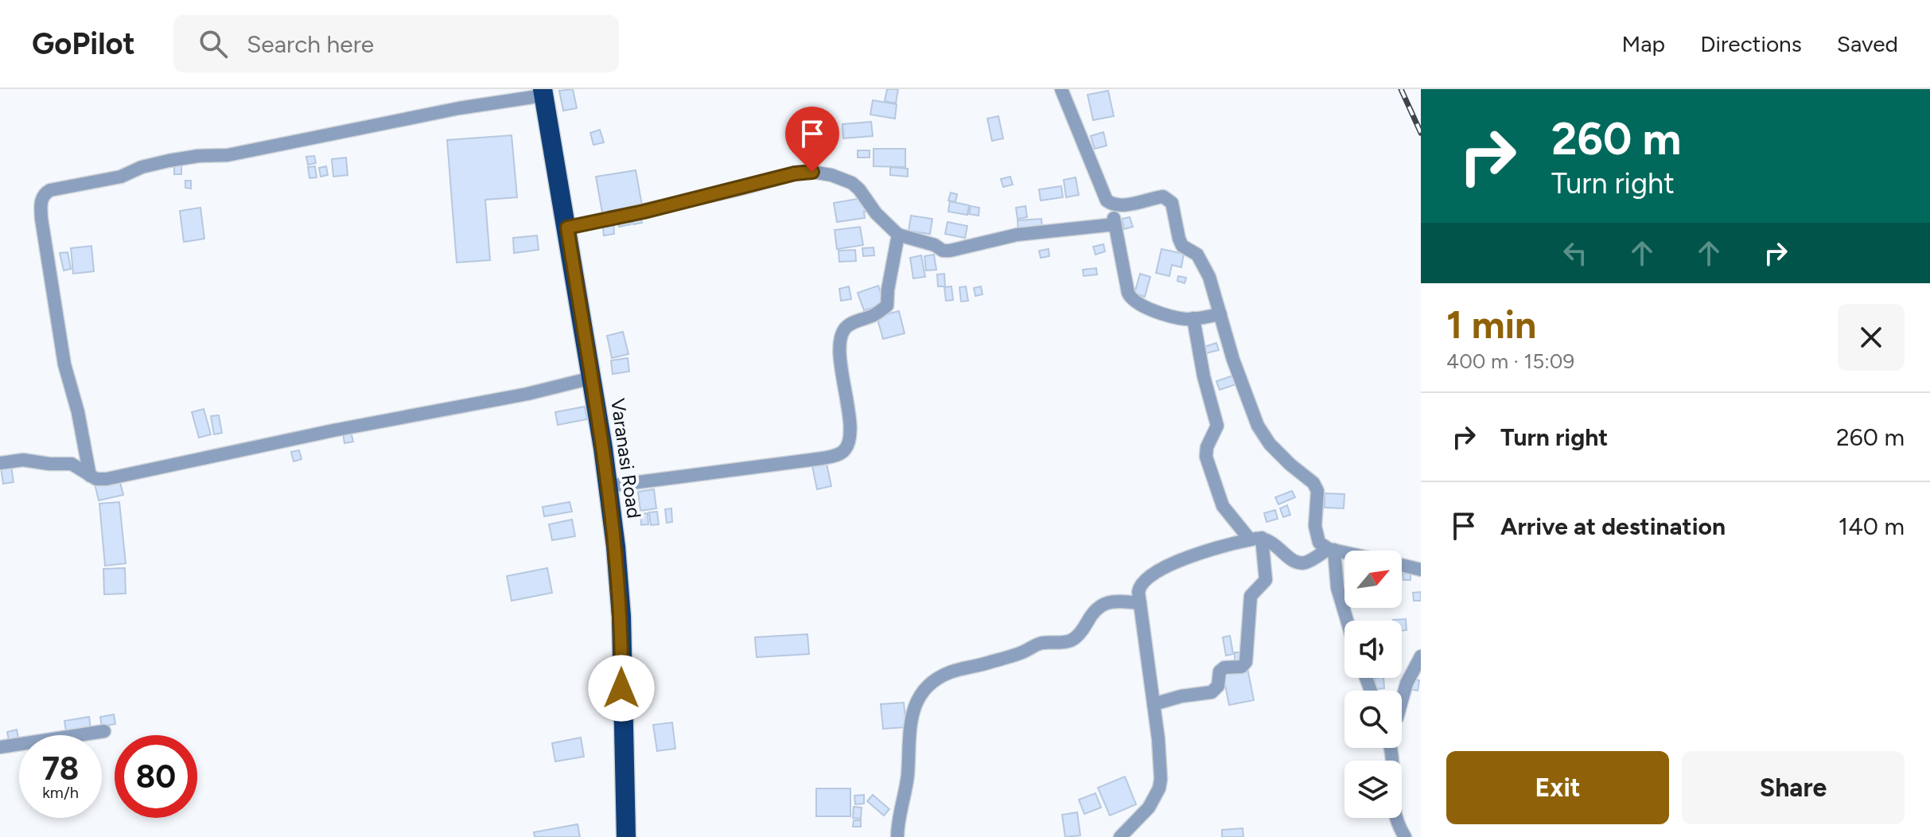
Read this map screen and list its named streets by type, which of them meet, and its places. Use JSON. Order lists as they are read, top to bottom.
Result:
{
  "streets": {
    "highway": ["Varanasi Road"]
  },
  "north": "top right",
  "page": {
    "header": "GoPilot",
    "search": "Search here",
    "nav": ["Map", "Directions", "Saved"],
    "turn": ["260 m", "Turn right"],
    "heading": ["1 min", "400 m · 15:09"],
    "list": [
      {
        "name": "Turn right",
        "value": "260 m"
      },
      {
        "name": "Arrive at destination",
        "value": "140 m"
      }
    ],
    "speed": "78 km/h",
    "limit": "80",
    "buttons": ["Exit", "Share"]
  }
}
